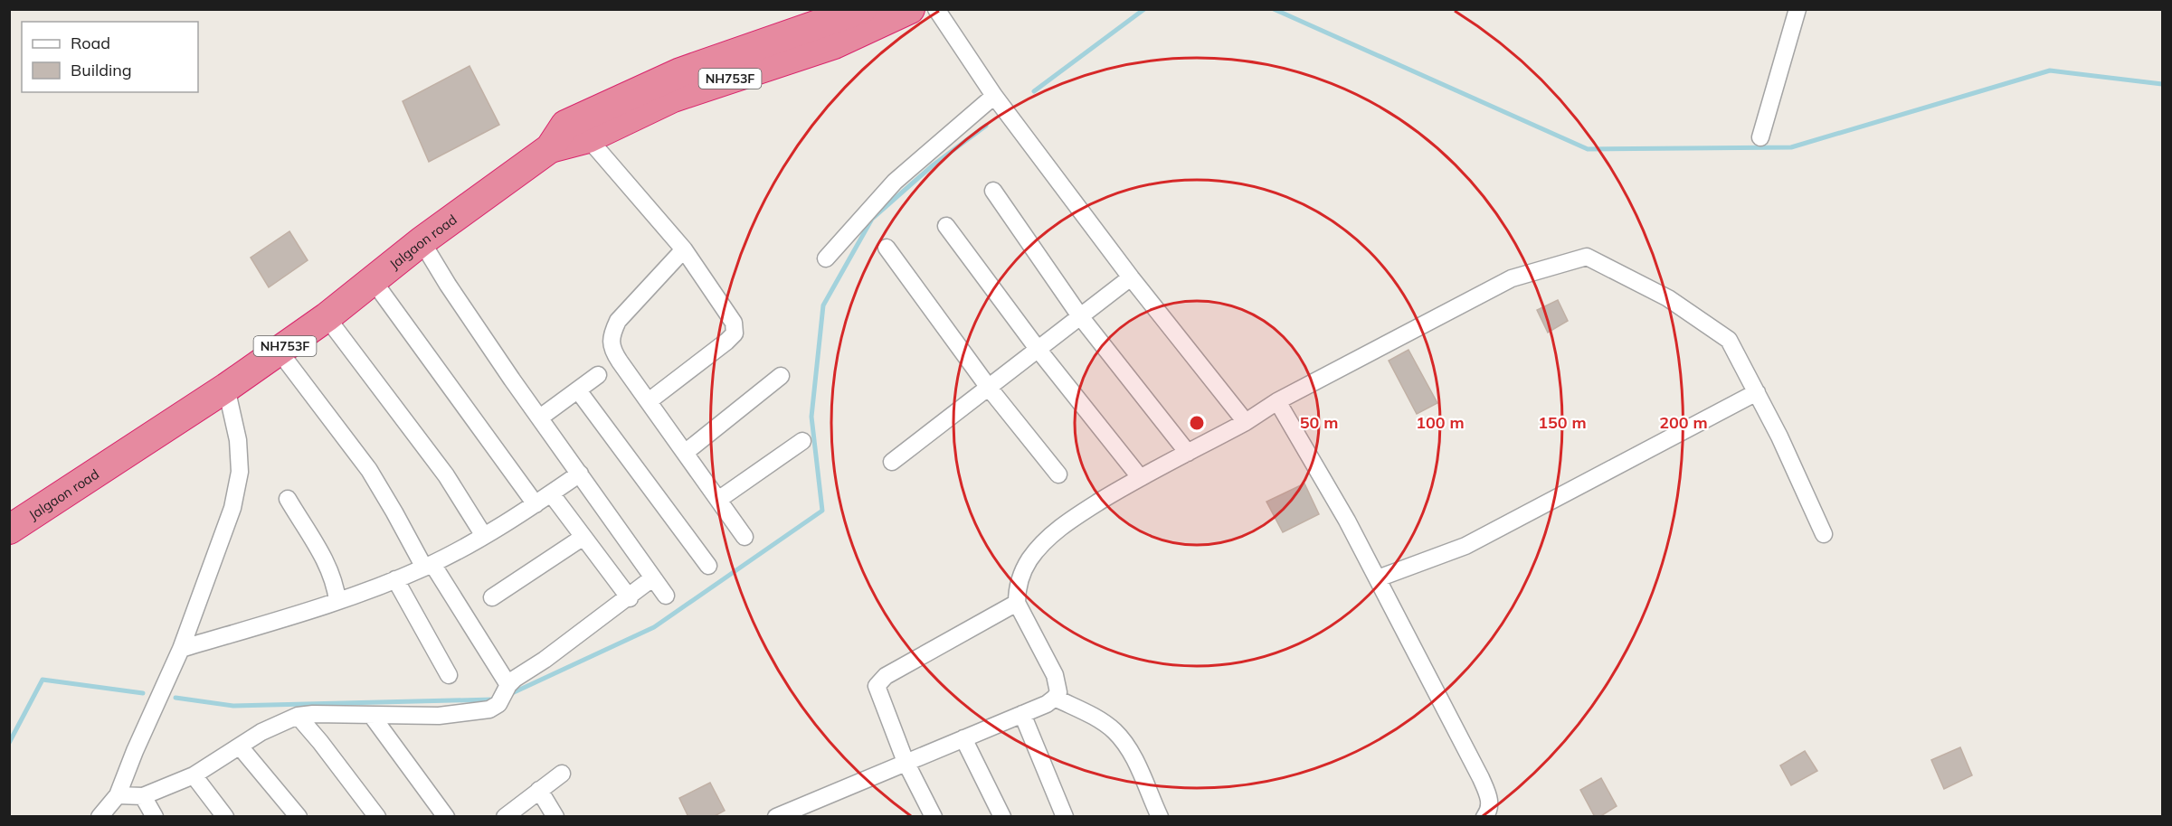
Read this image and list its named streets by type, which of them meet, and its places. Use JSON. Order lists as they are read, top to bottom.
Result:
{
  "streets": {
    "highway": ["NH753F", "Jalgaon road"]
  },
  "crossings": [
    ["NH753F", "Jalgaon road"]
  ],
  "legend": ["Road", "Building"],
  "rings": [
    "50 m",
    "100 m",
    "150 m",
    "200 m"
  ]
}
